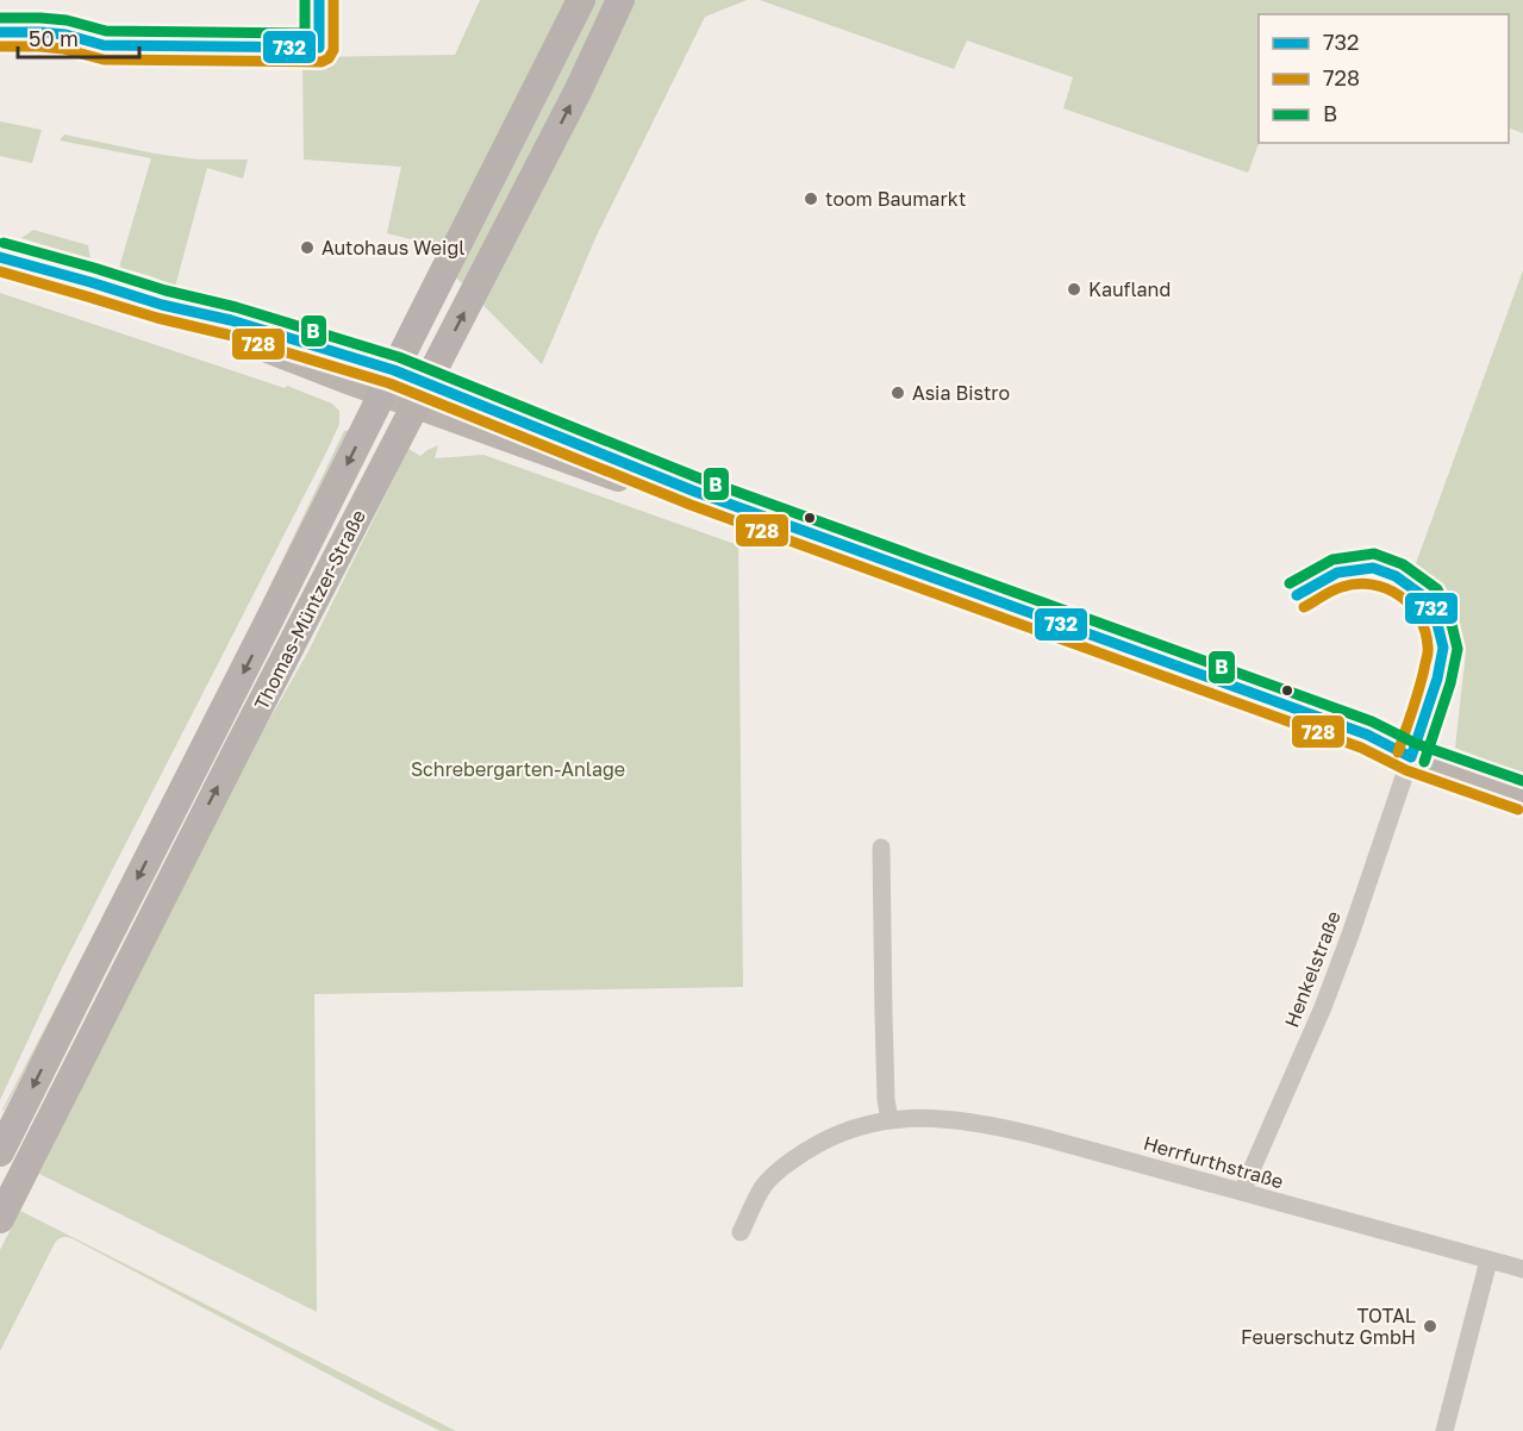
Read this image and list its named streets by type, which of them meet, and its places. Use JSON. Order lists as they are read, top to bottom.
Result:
{
  "streets": {
    "main road": ["Thomas-Müntzer-Straße"],
    "street": ["Henkelstraße", "Herrfurthstraße"]
  },
  "crossings": [
    ["Henkelstraße", "Herrfurthstraße"]
  ],
  "parks": ["Schrebergarten-Anlage"],
  "places": [
    "toom Baumarkt",
    "Autohaus Weigl",
    "Kaufland",
    "Asia Bistro",
    "TOTAL Feuerschutz GmbH"
  ],
  "lines": ["transit line 732", "transit line 728", "transit line B"],
  "legend": ["732", "728", "B"],
  "scale_bar": "50 m"
}
